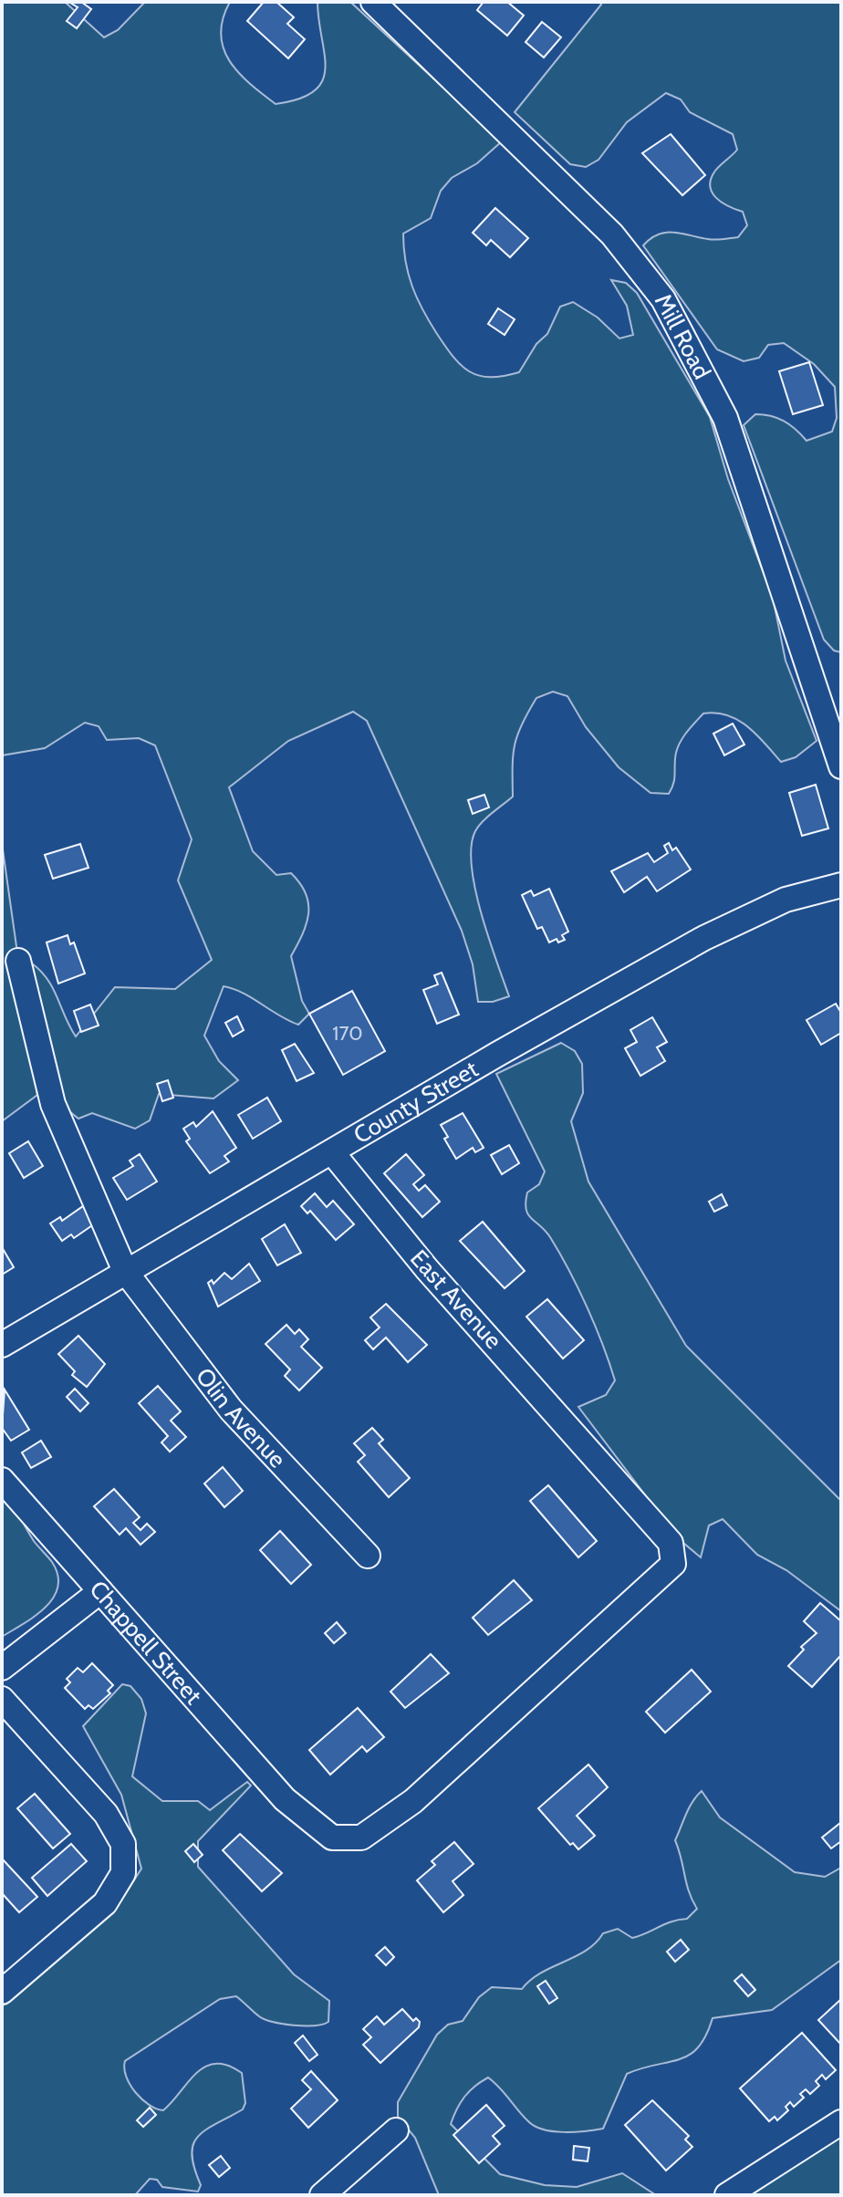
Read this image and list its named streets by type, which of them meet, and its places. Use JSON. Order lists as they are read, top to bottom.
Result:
{
  "streets": {
    "street": [
      "Mill Road",
      "County Street",
      "East Avenue",
      "Olin Avenue",
      "Chappell Street"
    ]
  },
  "crossings": [
    ["County Street", "East Avenue"],
    ["County Street", "Olin Avenue"],
    ["East Avenue", "Chappell Street"]
  ],
  "house_numbers": ["170"]
}
